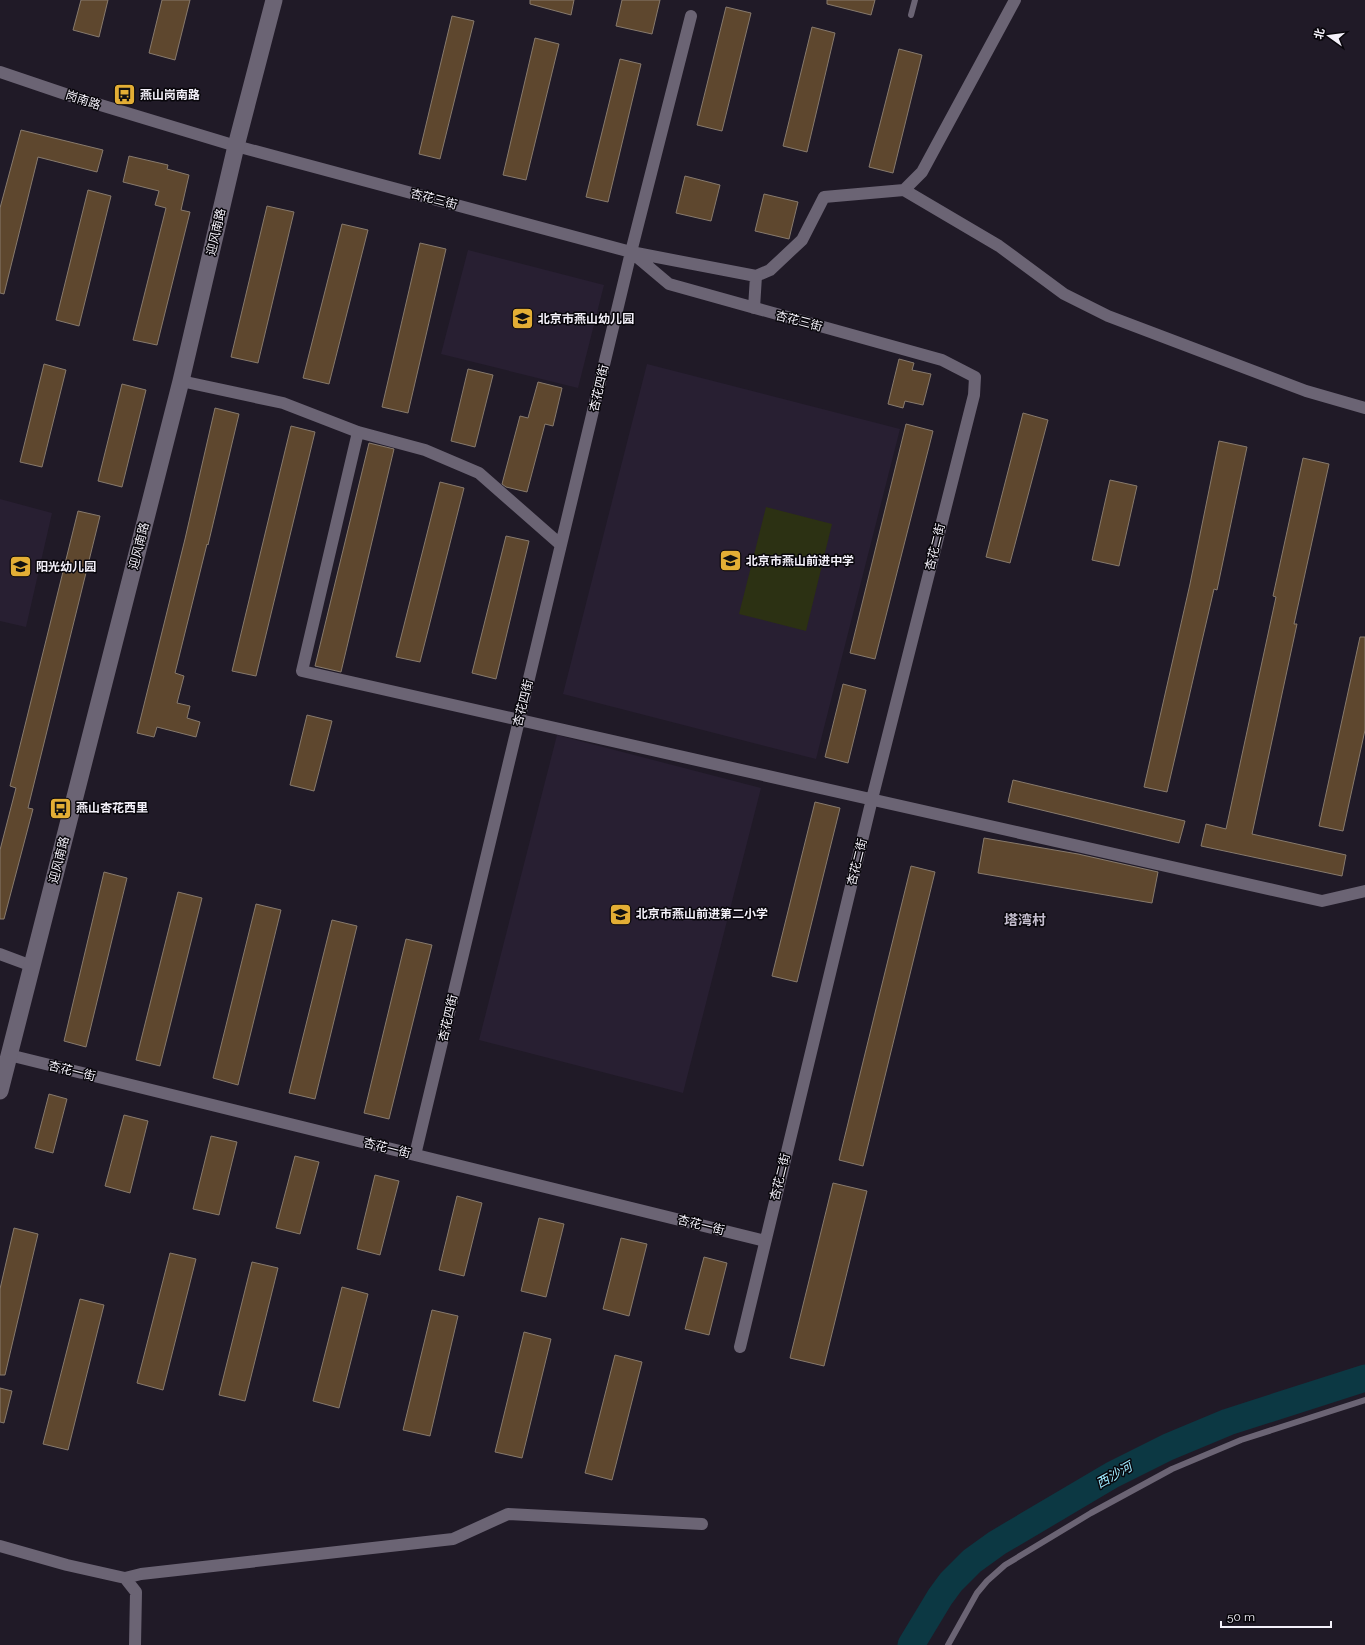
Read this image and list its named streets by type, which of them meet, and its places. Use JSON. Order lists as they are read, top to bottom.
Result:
{
  "streets": {
    "street": [
      "岗南路",
      "杏花三街",
      "迎风南路",
      "杏花四街",
      "杏花二街",
      "杏花一街"
    ]
  },
  "crossings": [
    ["岗南路", "杏花三街"],
    ["岗南路", "迎风南路"],
    ["杏花三街", "迎风南路"],
    ["杏花三街", "杏花四街"],
    ["杏花三街", "杏花二街"],
    ["迎风南路", "杏花一街"],
    ["杏花四街", "杏花一街"],
    ["杏花二街", "杏花一街"]
  ],
  "districts": ["塔湾村"],
  "water": ["西沙河"],
  "places": {
    "bus stop": ["燕山岗南路", "燕山杏花西里"],
    "school or university": [
      "北京市燕山幼儿园",
      "北京市燕山前进中学",
      "阳光幼儿园",
      "北京市燕山前进第二小学"
    ]
  },
  "scale_bar": "50 m",
  "north": "left"
}
